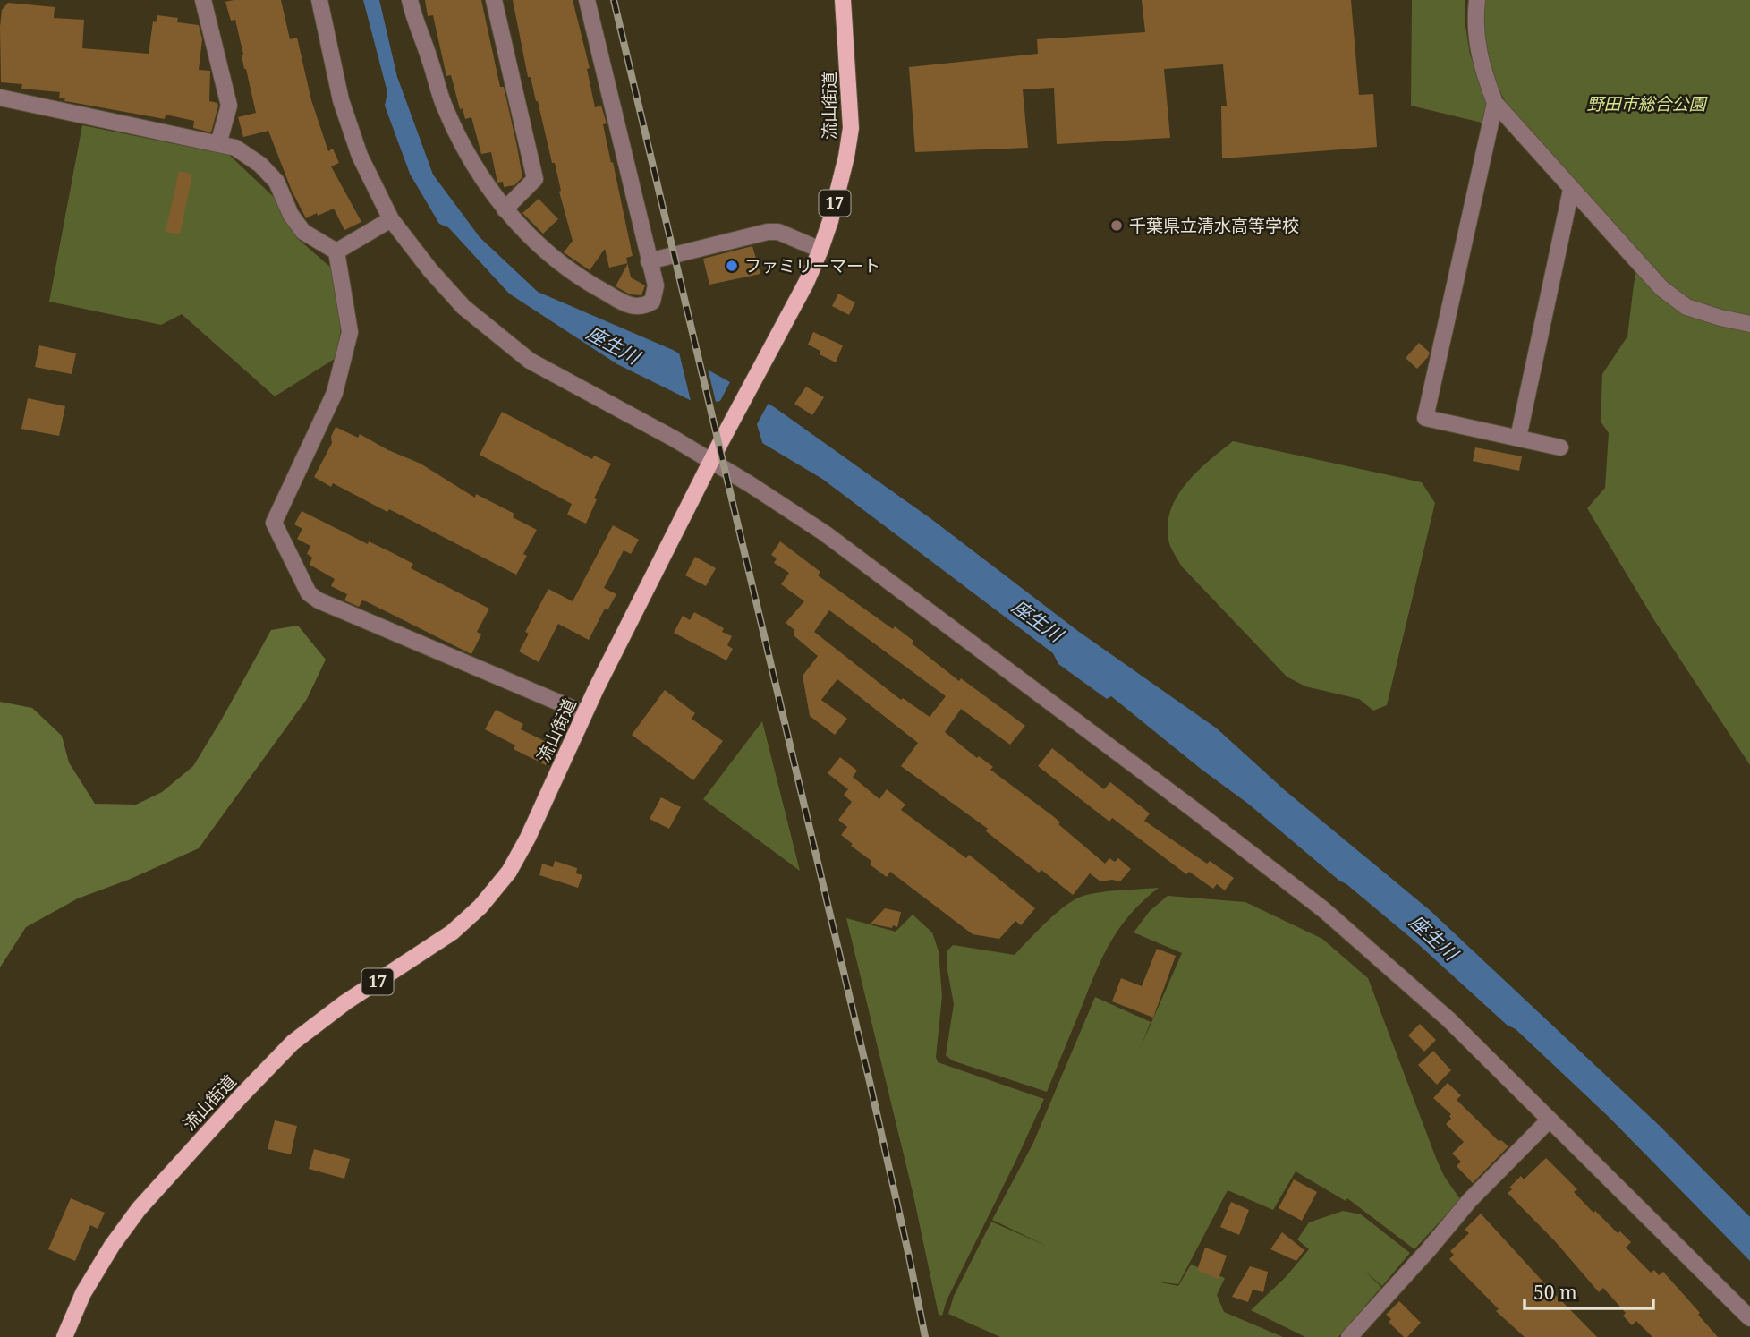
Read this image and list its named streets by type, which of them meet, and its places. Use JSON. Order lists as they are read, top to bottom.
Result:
{
  "streets": {
    "main road": ["流山街道", "17"]
  },
  "water": ["座生川"],
  "parks": ["野田市総合公園"],
  "places": ["千葉県立清水高等学校", "ファミリーマート"],
  "scale_bar": "50 m"
}
